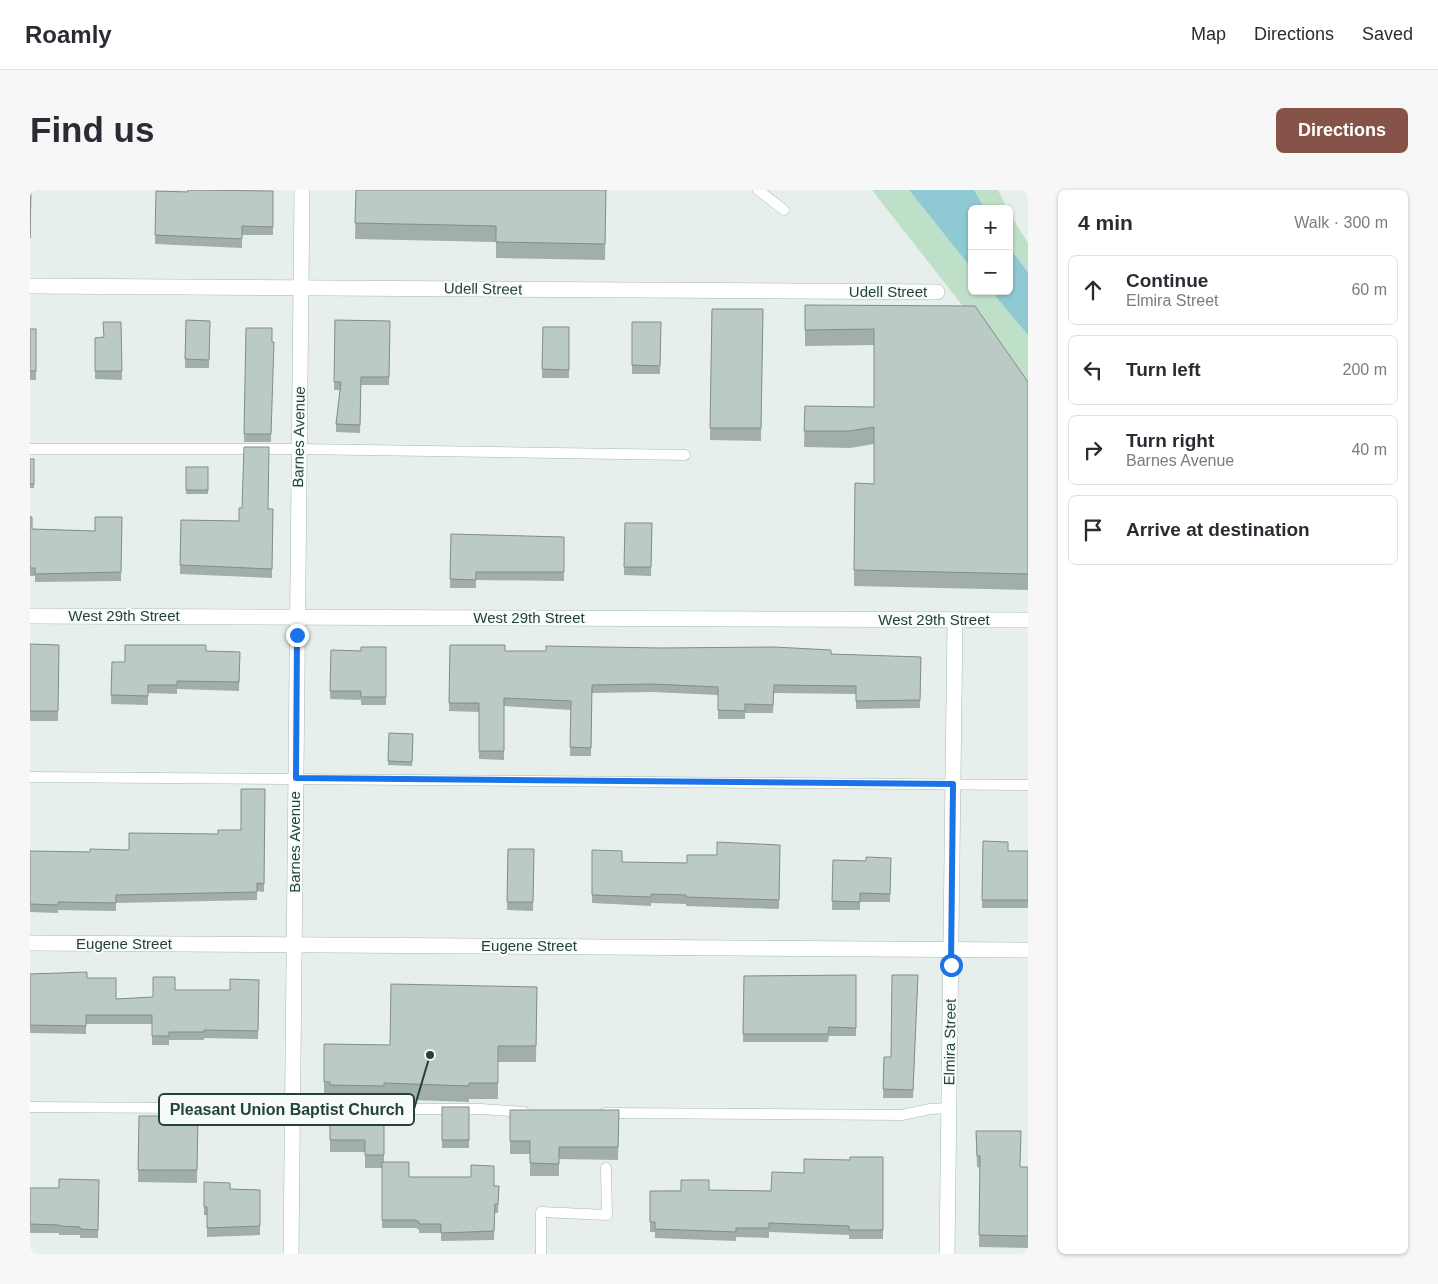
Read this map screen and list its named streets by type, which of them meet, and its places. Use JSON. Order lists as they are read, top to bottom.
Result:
{
  "streets": {
    "street": [
      "Udell Street",
      "Barnes Avenue",
      "West 29th Street",
      "Eugene Street",
      "Elmira Street"
    ]
  },
  "crossings": [
    ["Udell Street", "Barnes Avenue"],
    ["Barnes Avenue", "West 29th Street"],
    ["Barnes Avenue", "Eugene Street"],
    ["West 29th Street", "Elmira Street"],
    ["Eugene Street", "Elmira Street"]
  ],
  "places": ["Pleasant Union Baptist Church"],
  "page": {
    "header": "Roamly",
    "nav": ["Map", "Directions", "Saved"],
    "buttons": "Directions",
    "title": "Find us",
    "heading": ["4 min", "Walk · 300 m"],
    "map_buttons": ["+", "−"],
    "list": [
      ["Continue", "Elmira Street", "60 m"],
      ["Turn left", "200 m"],
      ["Turn right", "Barnes Avenue", "40 m"],
      "Arrive at destination"
    ]
  }
}
